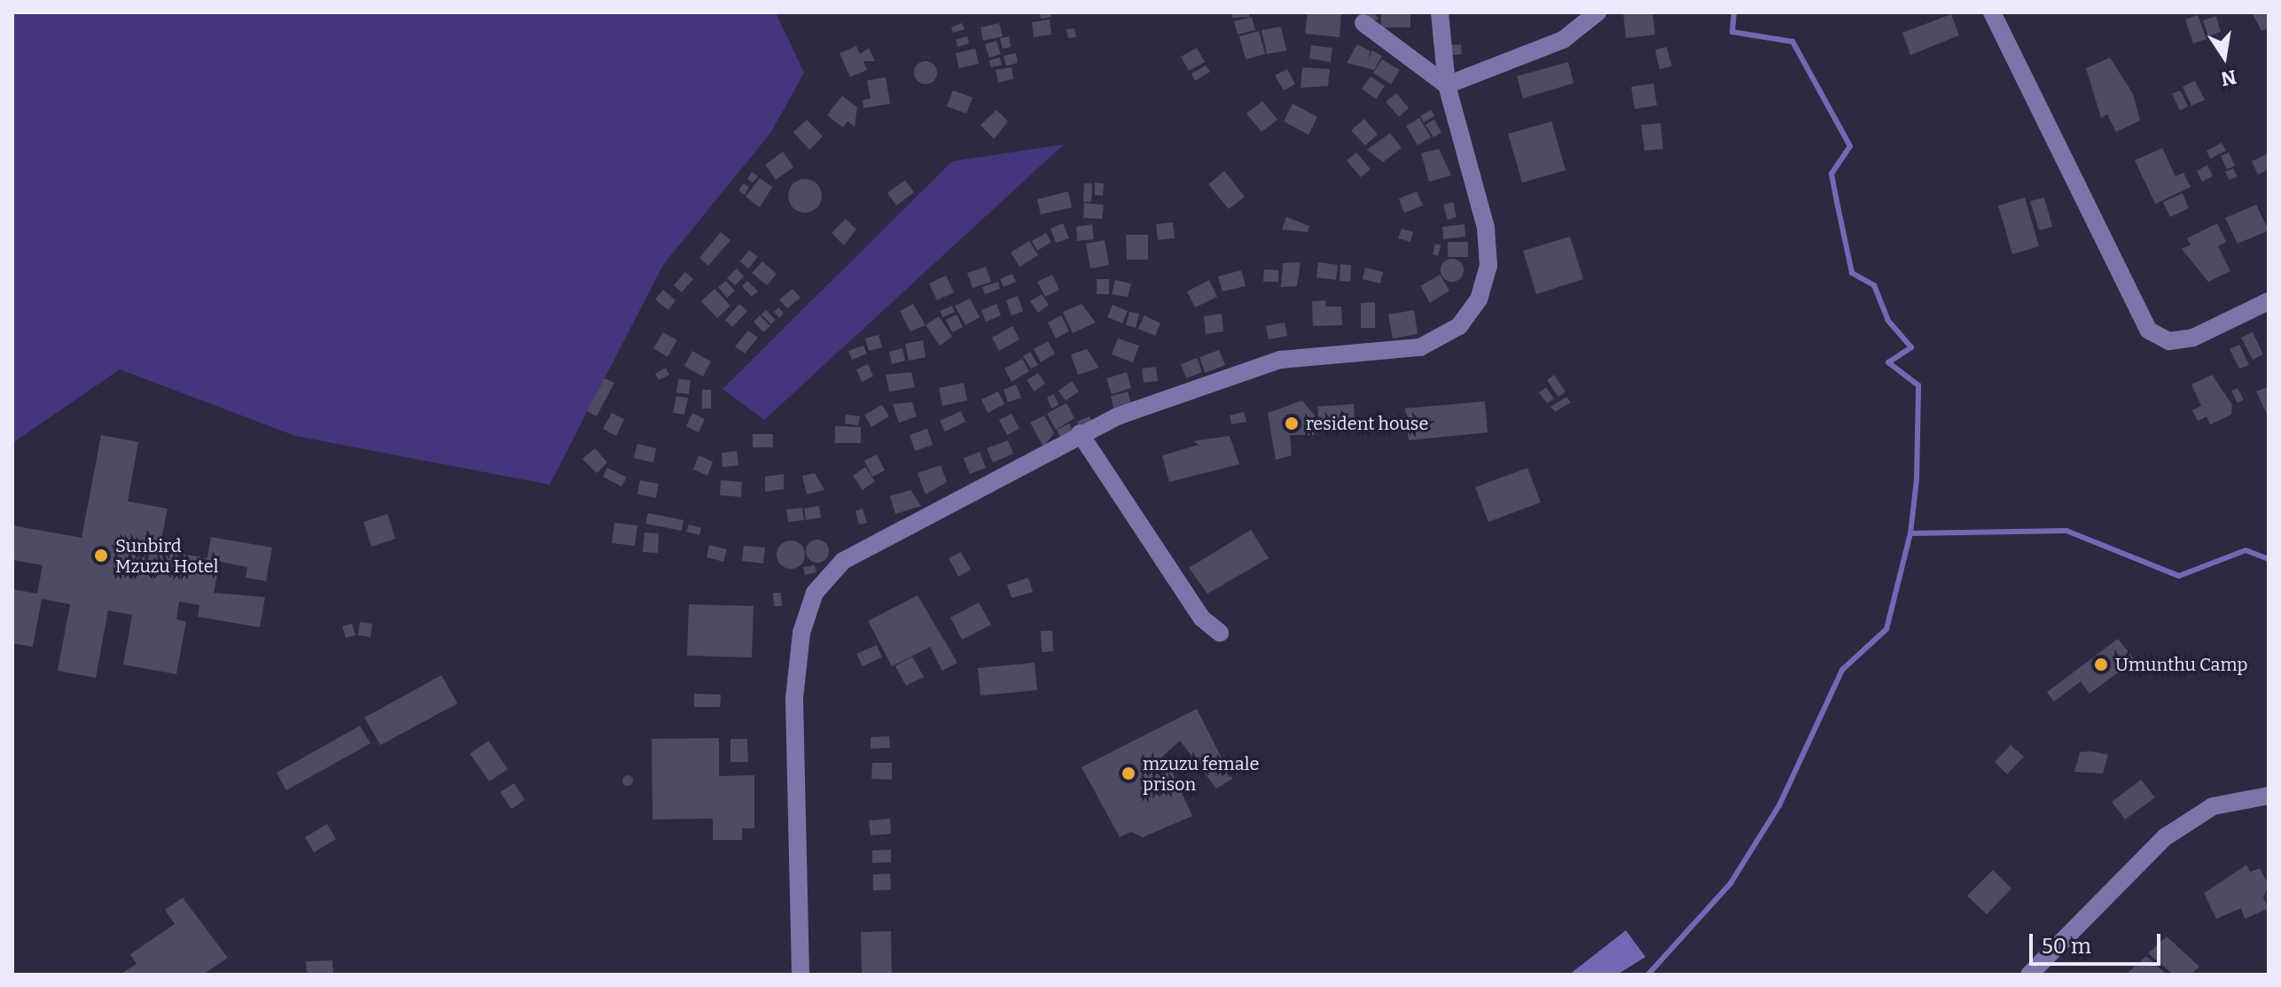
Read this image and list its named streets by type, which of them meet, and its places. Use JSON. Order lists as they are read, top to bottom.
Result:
{
  "places": [
    "resident house",
    "Sunbird Mzuzu Hotel",
    "Umunthu Camp",
    "mzuzu female prison"
  ],
  "scale_bar": "50 m",
  "north": "bottom"
}
